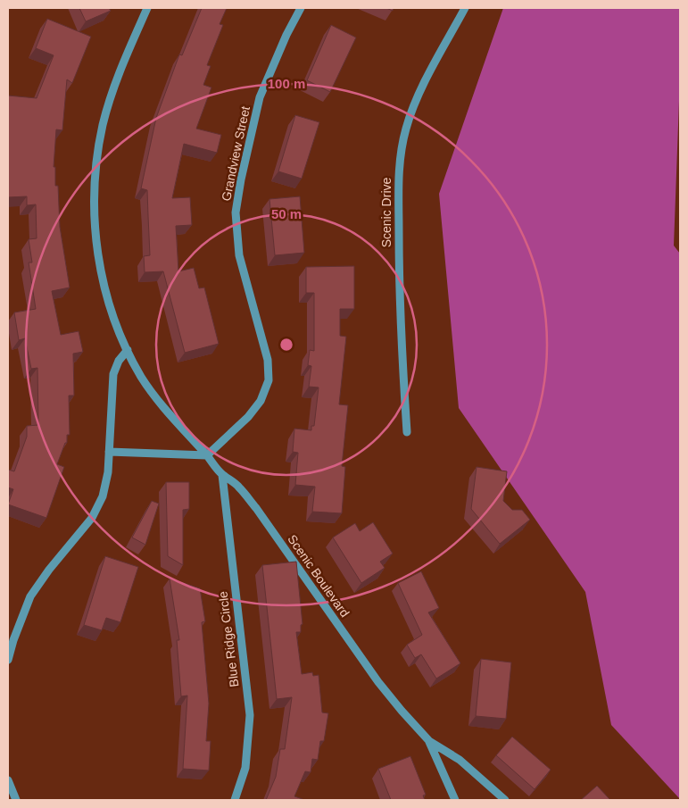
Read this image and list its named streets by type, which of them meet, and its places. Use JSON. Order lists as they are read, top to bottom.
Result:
{
  "streets": {
    "street": [
      "Grandview Street",
      "Scenic Drive",
      "Scenic Boulevard",
      "Blue Ridge Circle"
    ]
  },
  "crossings": [
    ["Grandview Street", "Scenic Boulevard"],
    ["Scenic Boulevard", "Blue Ridge Circle"]
  ],
  "rings": ["100 m", "50 m"]
}
